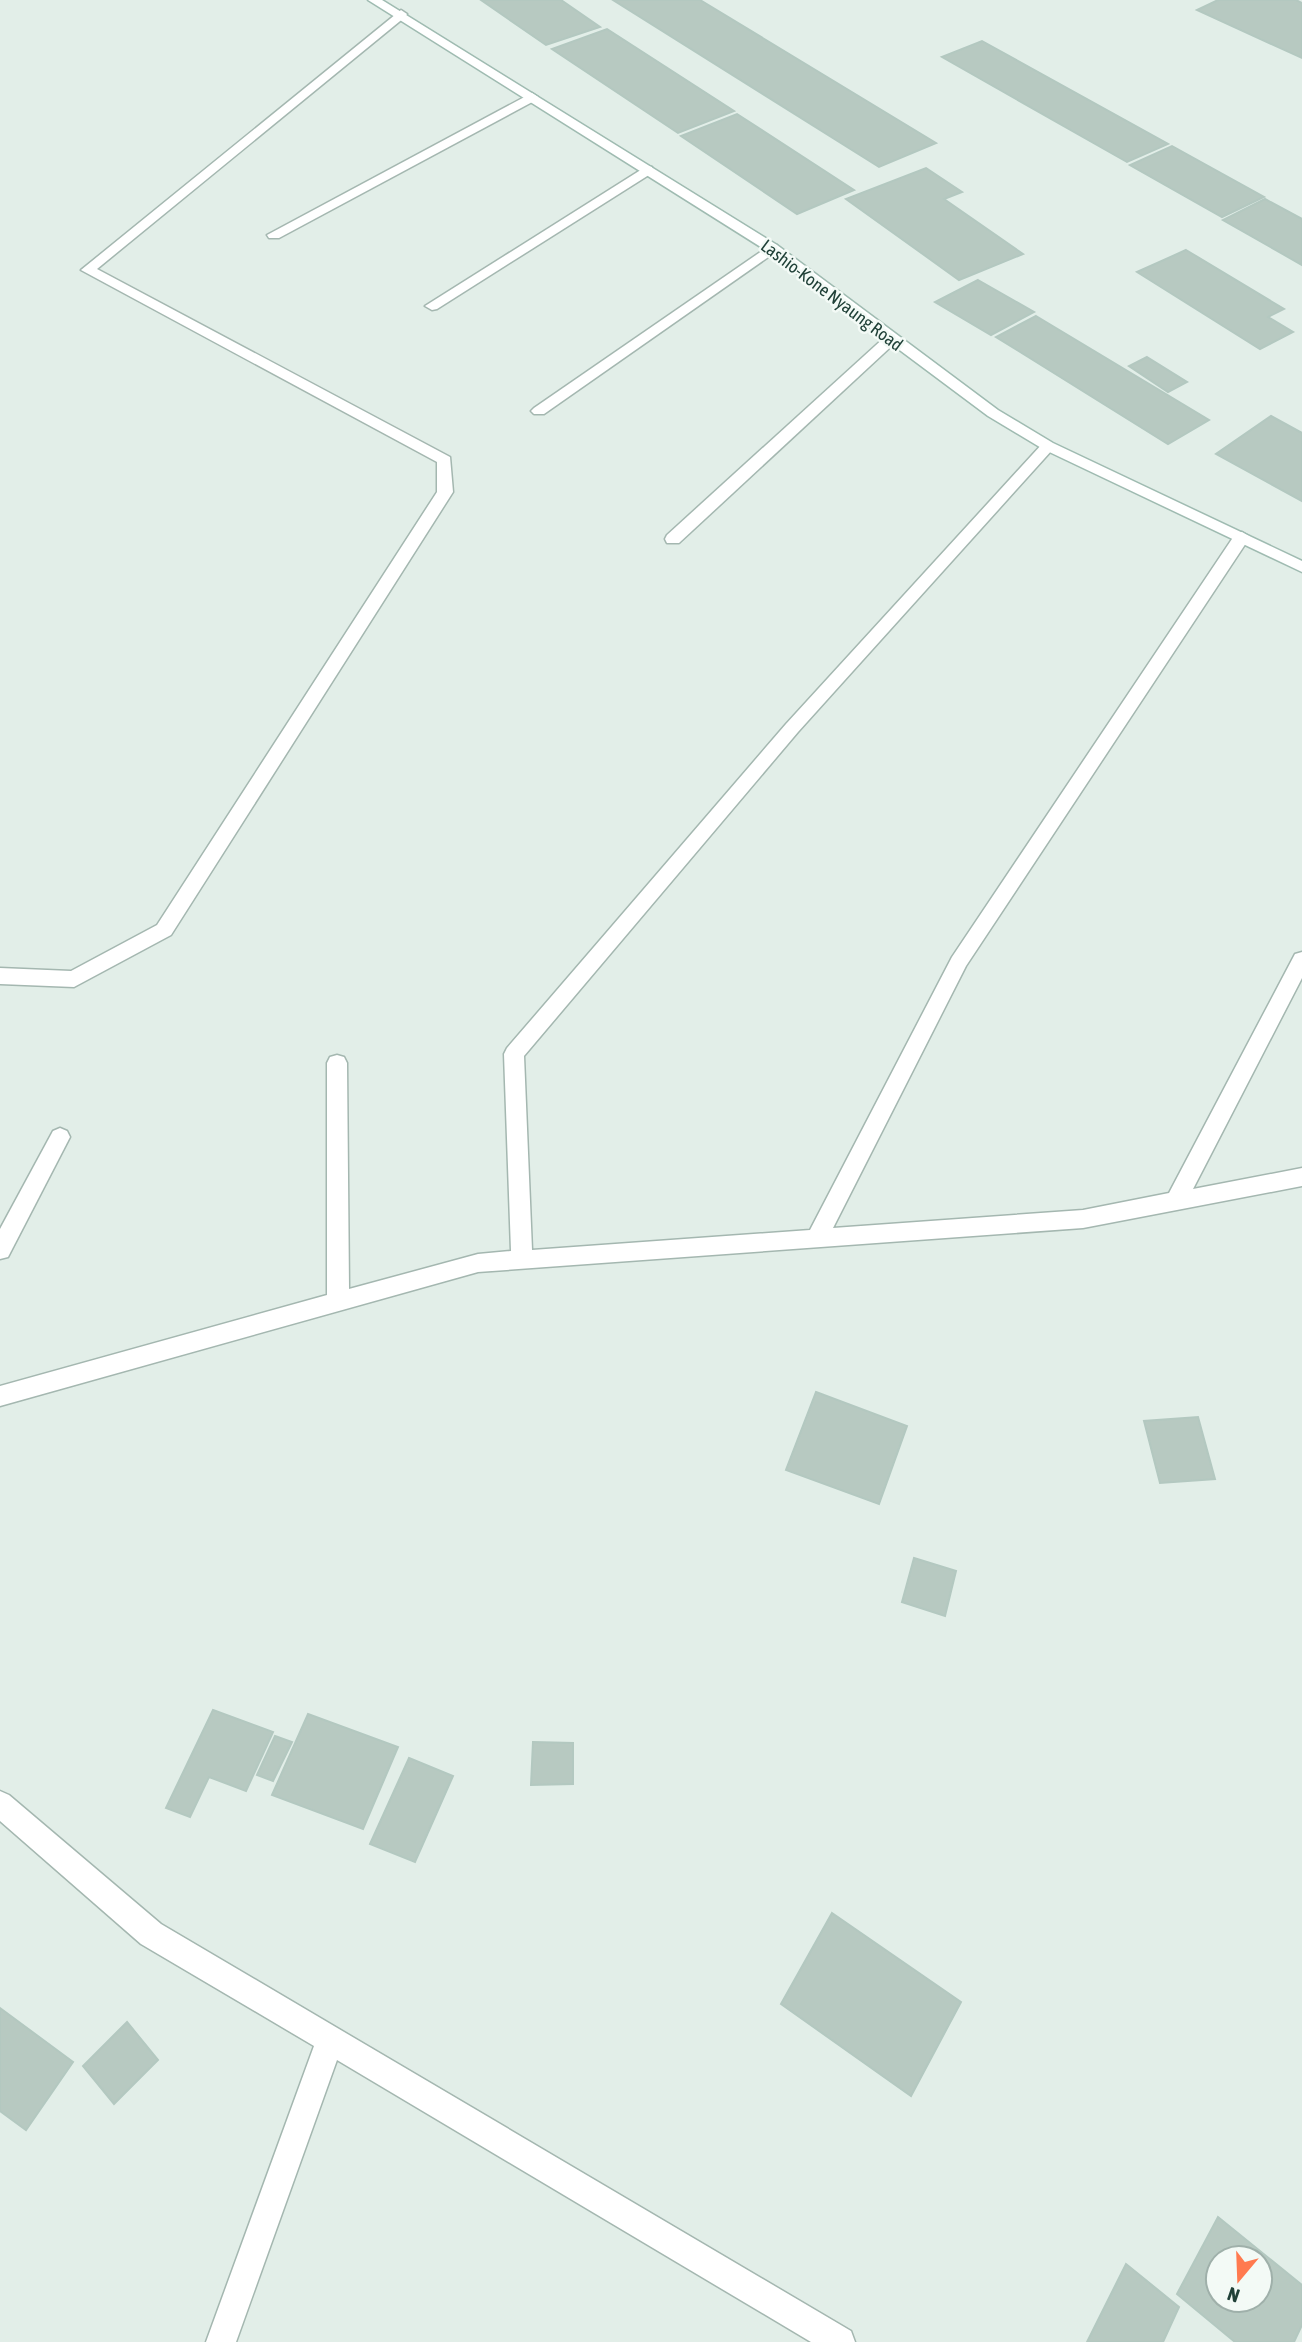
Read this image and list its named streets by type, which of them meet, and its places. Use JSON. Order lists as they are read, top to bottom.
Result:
{
  "streets": {
    "street": ["Lashio-Kone Nyaung Road"]
  },
  "north": "bottom"
}
